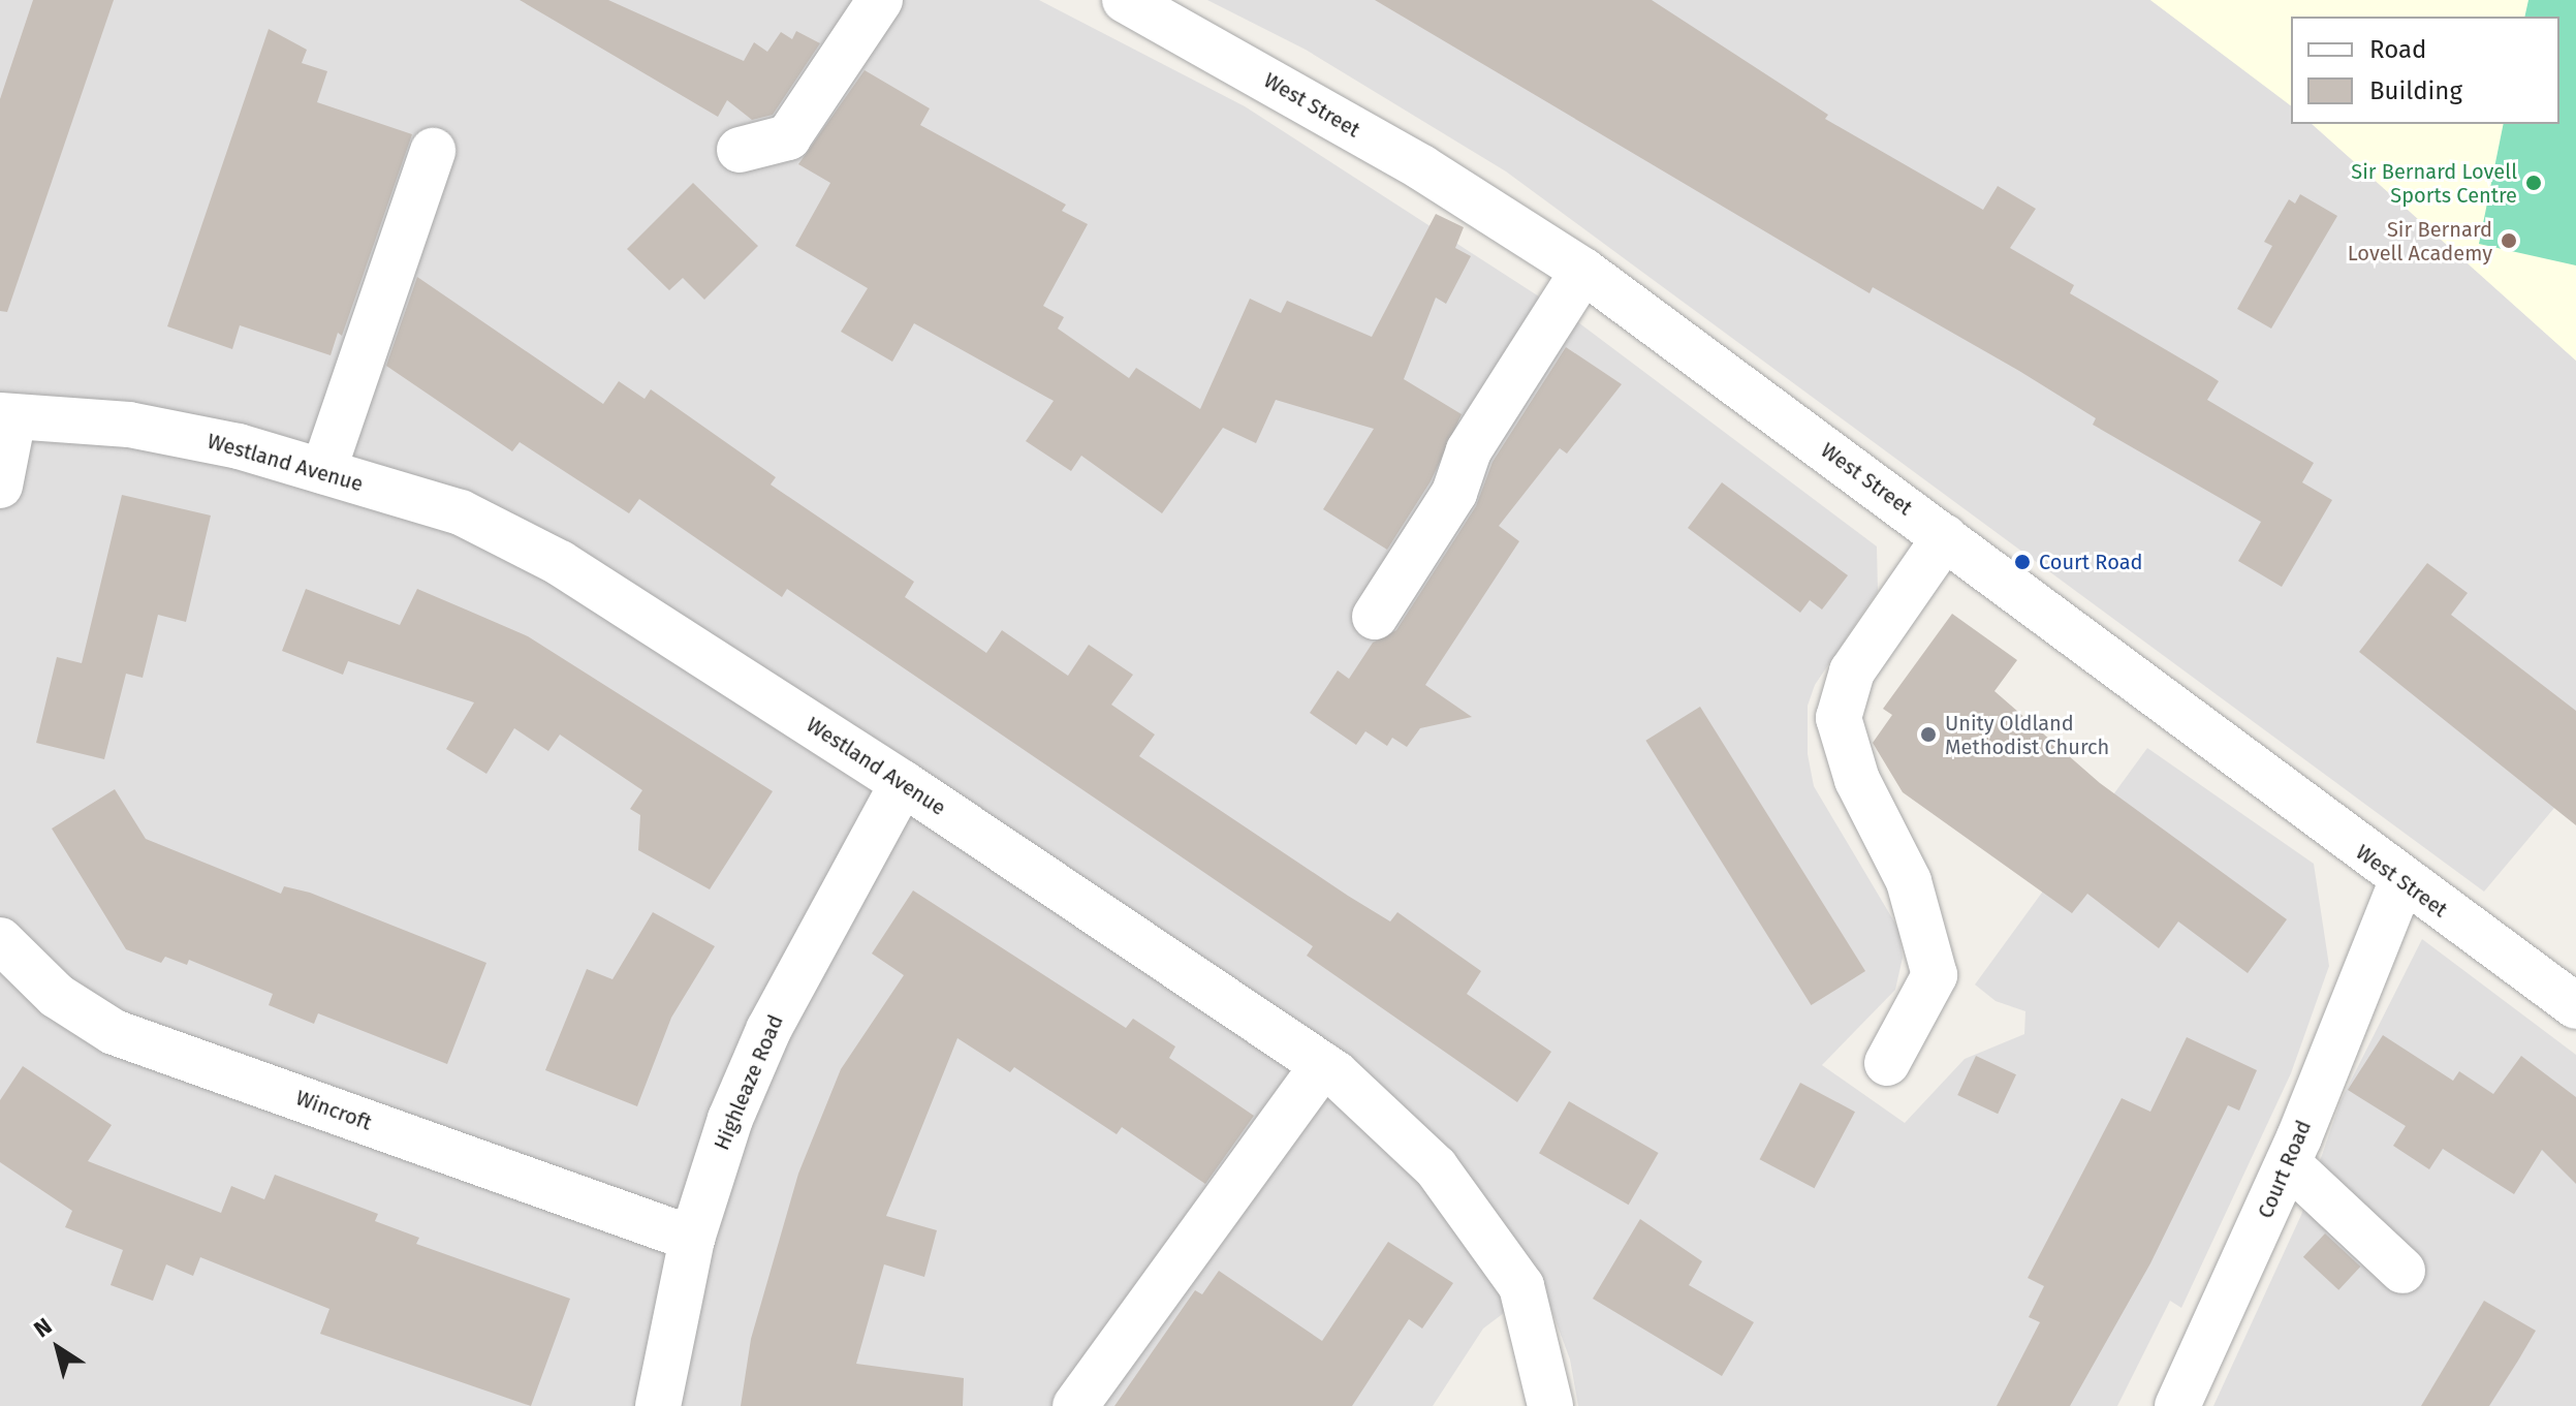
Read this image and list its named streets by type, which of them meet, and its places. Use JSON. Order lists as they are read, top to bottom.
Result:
{
  "streets": {
    "street": [
      "West Street",
      "Westland Avenue",
      "Highleaze Road",
      "Wincroft",
      "Court Road"
    ]
  },
  "crossings": [
    ["West Street", "Court Road"],
    ["Westland Avenue", "Highleaze Road"],
    ["Highleaze Road", "Wincroft"]
  ],
  "places": [
    "Sir Bernard Lovell Sports Centre",
    "Sir Bernard Lovell Academy",
    "Court Road",
    "Unity Oldland Methodist Church"
  ],
  "legend": ["Road", "Building"],
  "north": "top left"
}
